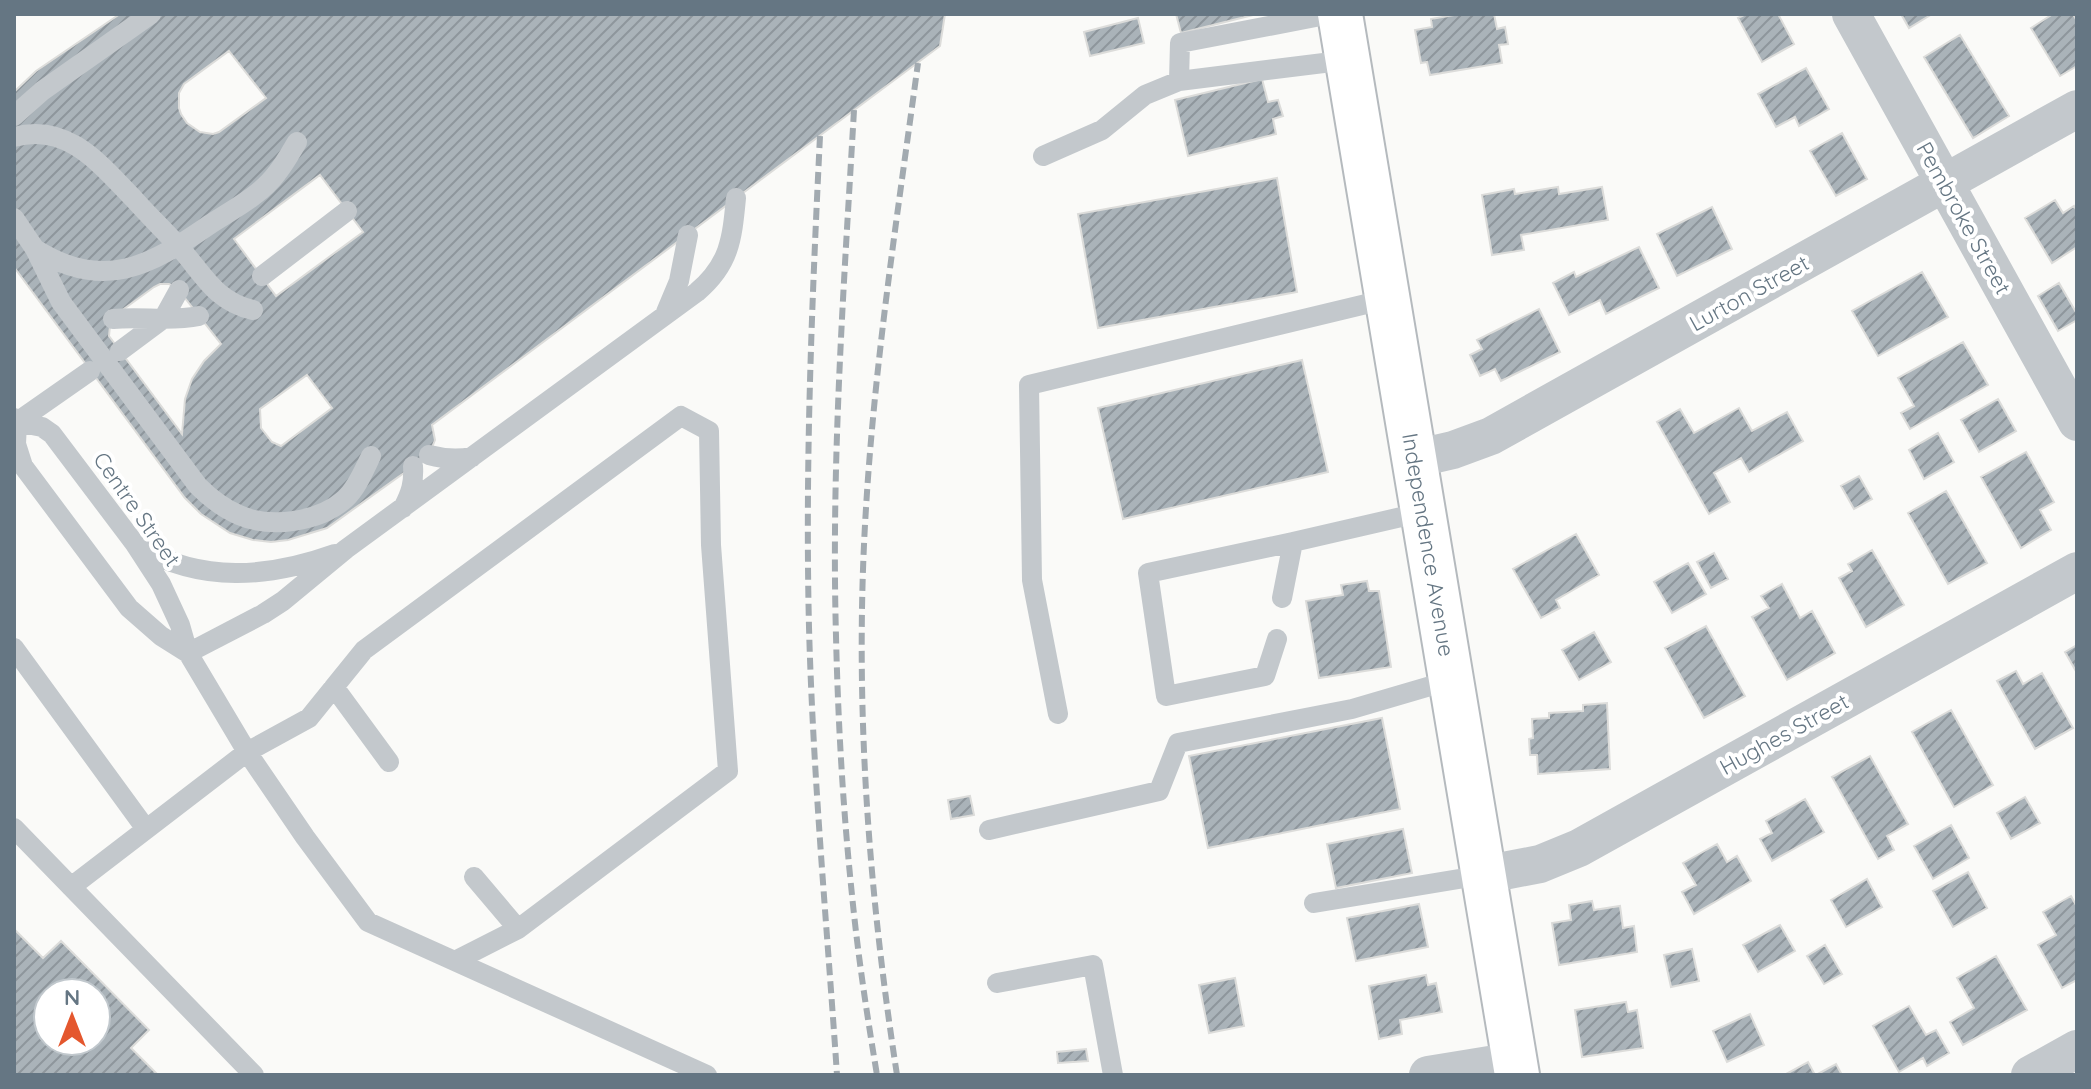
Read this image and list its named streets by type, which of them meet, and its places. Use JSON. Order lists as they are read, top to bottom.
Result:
{
  "streets": {
    "main road": ["Independence Avenue"],
    "street": ["Pembroke Street", "Lurton Street", "Hughes Street"],
    "lane": ["Centre Street"]
  },
  "crossings": [
    ["Pembroke Street", "Lurton Street"],
    ["Lurton Street", "Independence Avenue"],
    ["Independence Avenue", "Hughes Street"]
  ],
  "north": "top"
}
